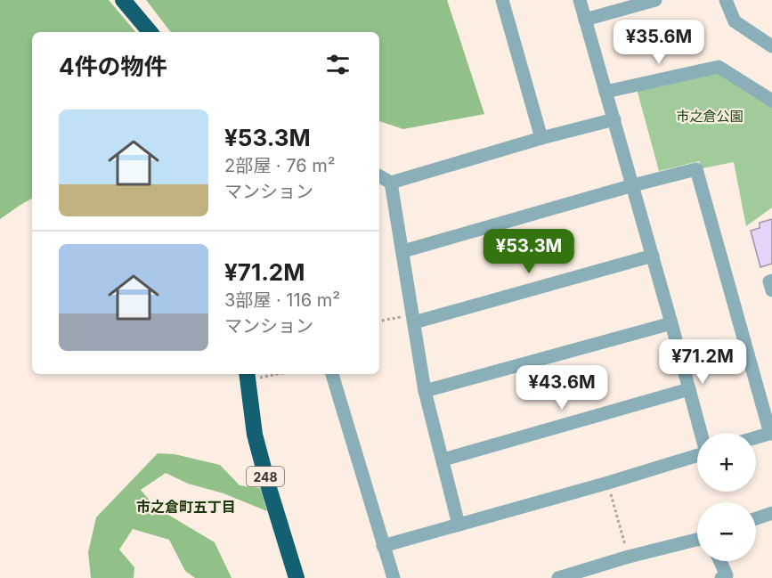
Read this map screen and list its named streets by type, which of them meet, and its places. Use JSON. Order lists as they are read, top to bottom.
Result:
{
  "streets": {
    "highway": ["248"]
  },
  "districts": ["市之倉町五丁目"],
  "parks": ["市之倉公園"],
  "page": {
    "price": [
      "¥35.6M",
      "¥53.3M",
      "¥71.2M",
      "¥43.6M"
    ],
    "heading": "4件の物件",
    "list": [
      {
        "name": "¥53.3M",
        "note": "2部屋 · 76 m² · マンション"
      },
      {
        "name": "¥71.2M",
        "note": "3部屋 · 116 m² · マンション"
      }
    ],
    "map_buttons": ["+", "−"]
  }
}
